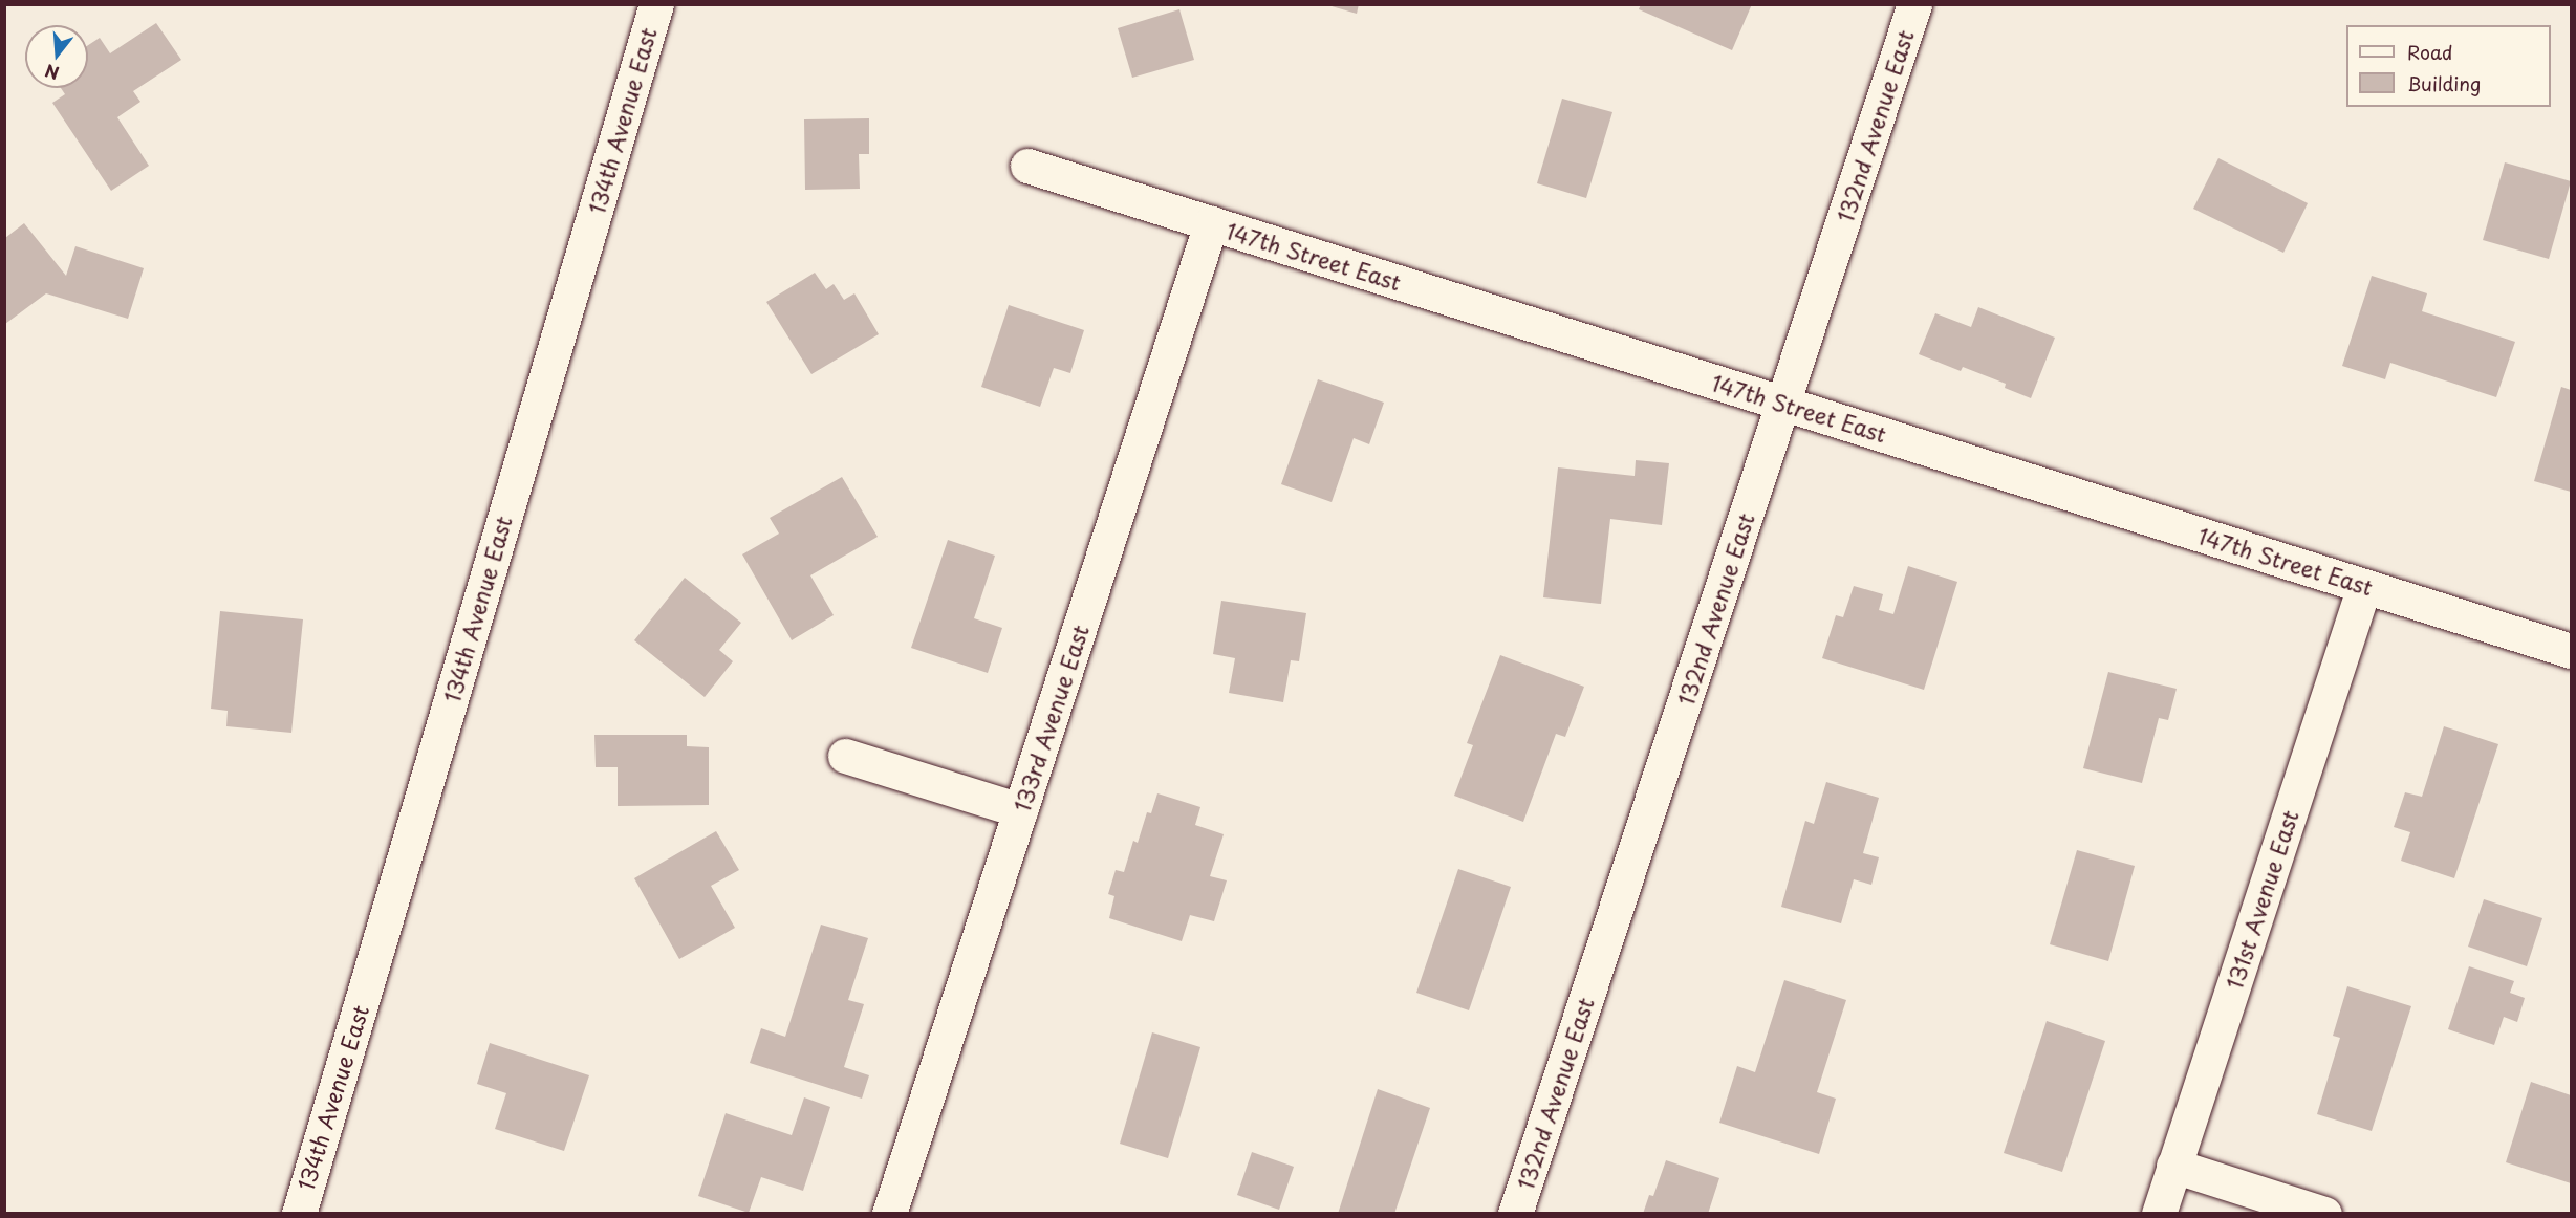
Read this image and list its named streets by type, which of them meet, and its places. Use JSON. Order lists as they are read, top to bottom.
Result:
{
  "streets": {
    "street": [
      "134th Avenue East",
      "132nd Avenue East",
      "147th Street East",
      "133rd Avenue East",
      "131st Avenue East"
    ]
  },
  "crossings": [
    ["132nd Avenue East", "147th Street East"],
    ["147th Street East", "133rd Avenue East"],
    ["147th Street East", "131st Avenue East"]
  ],
  "legend": ["Road", "Building"],
  "north": "bottom"
}
